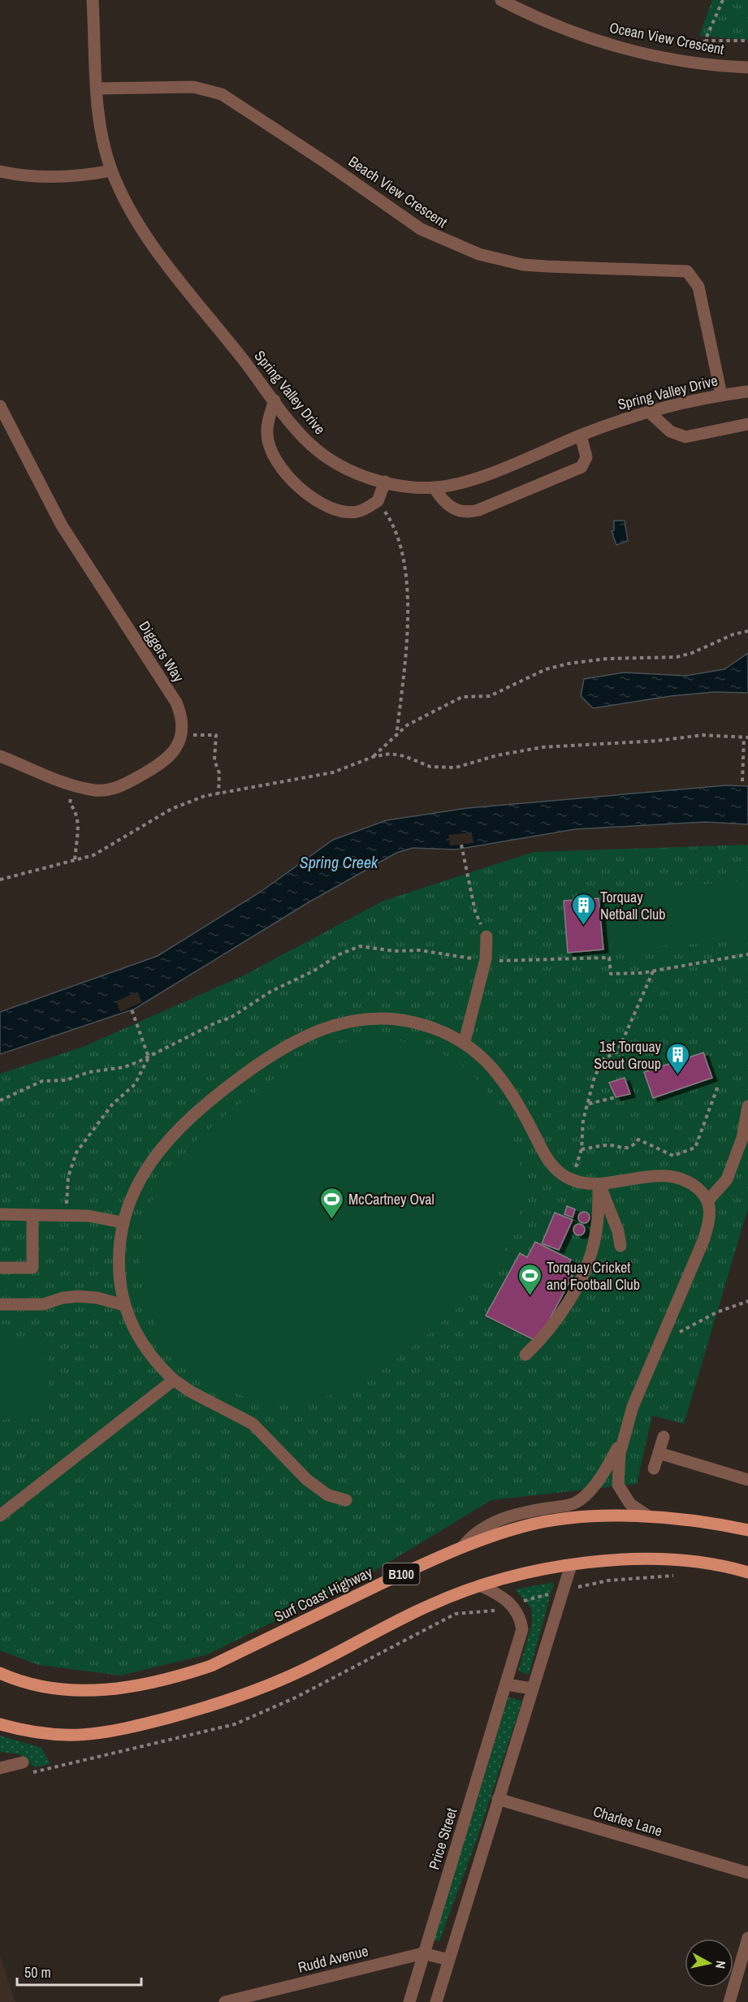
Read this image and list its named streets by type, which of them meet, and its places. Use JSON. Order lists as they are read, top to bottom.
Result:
{
  "streets": {
    "main road": ["B100", "Surf Coast Highway"],
    "street": [
      "Ocean View Crescent",
      "Beach View Crescent",
      "Spring Valley Drive",
      "Diggers Way",
      "Charles Lane",
      "Price Street",
      "Rudd Avenue"
    ]
  },
  "crossings": [
    ["Beach View Crescent", "Spring Valley Drive"],
    ["Price Street", "Rudd Avenue"]
  ],
  "water": ["Spring Creek"],
  "places": {
    "building": ["Torquay Netball Club", "1st Torquay Scout Group"],
    "sports": ["McCartney Oval", "Torquay Cricket and Football Club"]
  },
  "scale_bar": "50 m",
  "north": "right"
}
